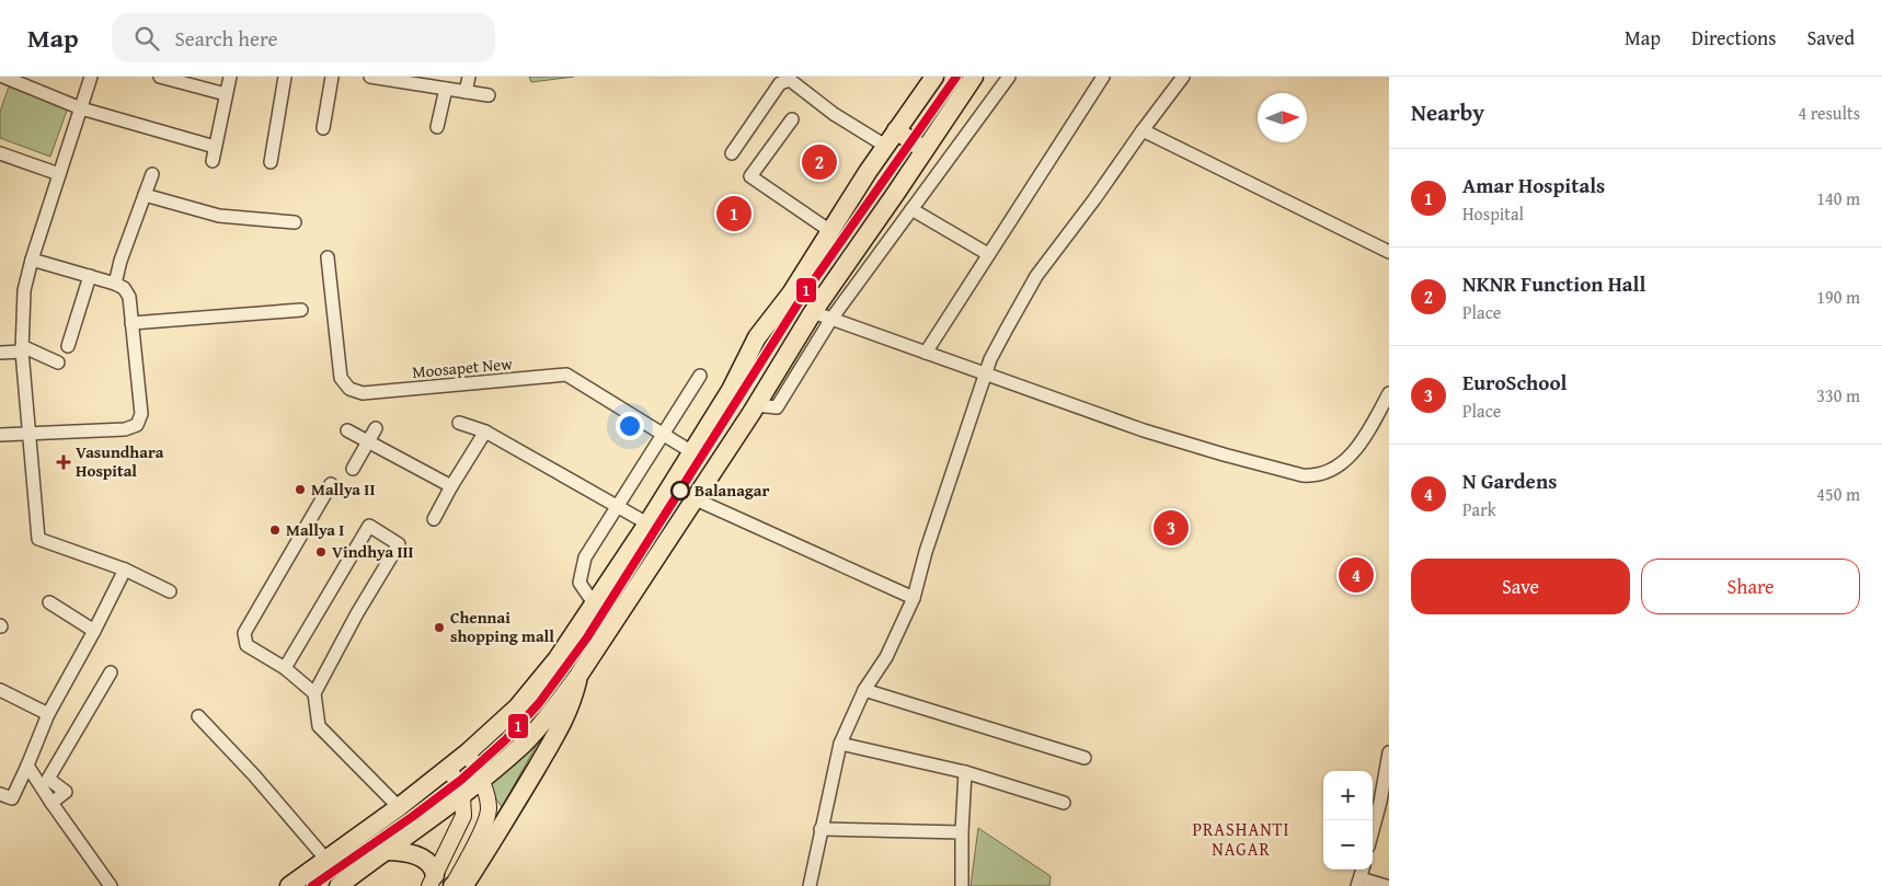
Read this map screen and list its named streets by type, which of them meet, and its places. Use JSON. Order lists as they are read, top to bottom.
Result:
{
  "streets": {
    "street": ["Moosapet New"]
  },
  "districts": ["PRASHANTI NAGAR"],
  "places": {
    "health": ["Vasundhara Hospital"],
    "other": [
      "Mallya II",
      "Balanagar",
      "Mallya I",
      "Vindhya III",
      "Chennai shopping mall"
    ]
  },
  "lines": ["transit line 1"],
  "north": "right",
  "page": {
    "header": "Map",
    "search": "Search here",
    "nav": ["Map", "Directions", "Saved"],
    "heading": ["Nearby", "4 results"],
    "pins": [
      "2",
      "1",
      "3",
      "4"
    ],
    "list": [
      {
        "mark": "1",
        "name": "Amar Hospitals",
        "note": "Hospital",
        "value": "140 m"
      },
      {
        "mark": "2",
        "name": "NKNR Function Hall",
        "note": "Place",
        "value": "190 m"
      },
      {
        "mark": "3",
        "name": "EuroSchool",
        "note": "Place",
        "value": "330 m"
      },
      {
        "mark": "4",
        "name": "N Gardens",
        "note": "Park",
        "value": "450 m"
      }
    ],
    "buttons": ["Save", "Share"],
    "map_buttons": ["+", "−"]
  }
}
